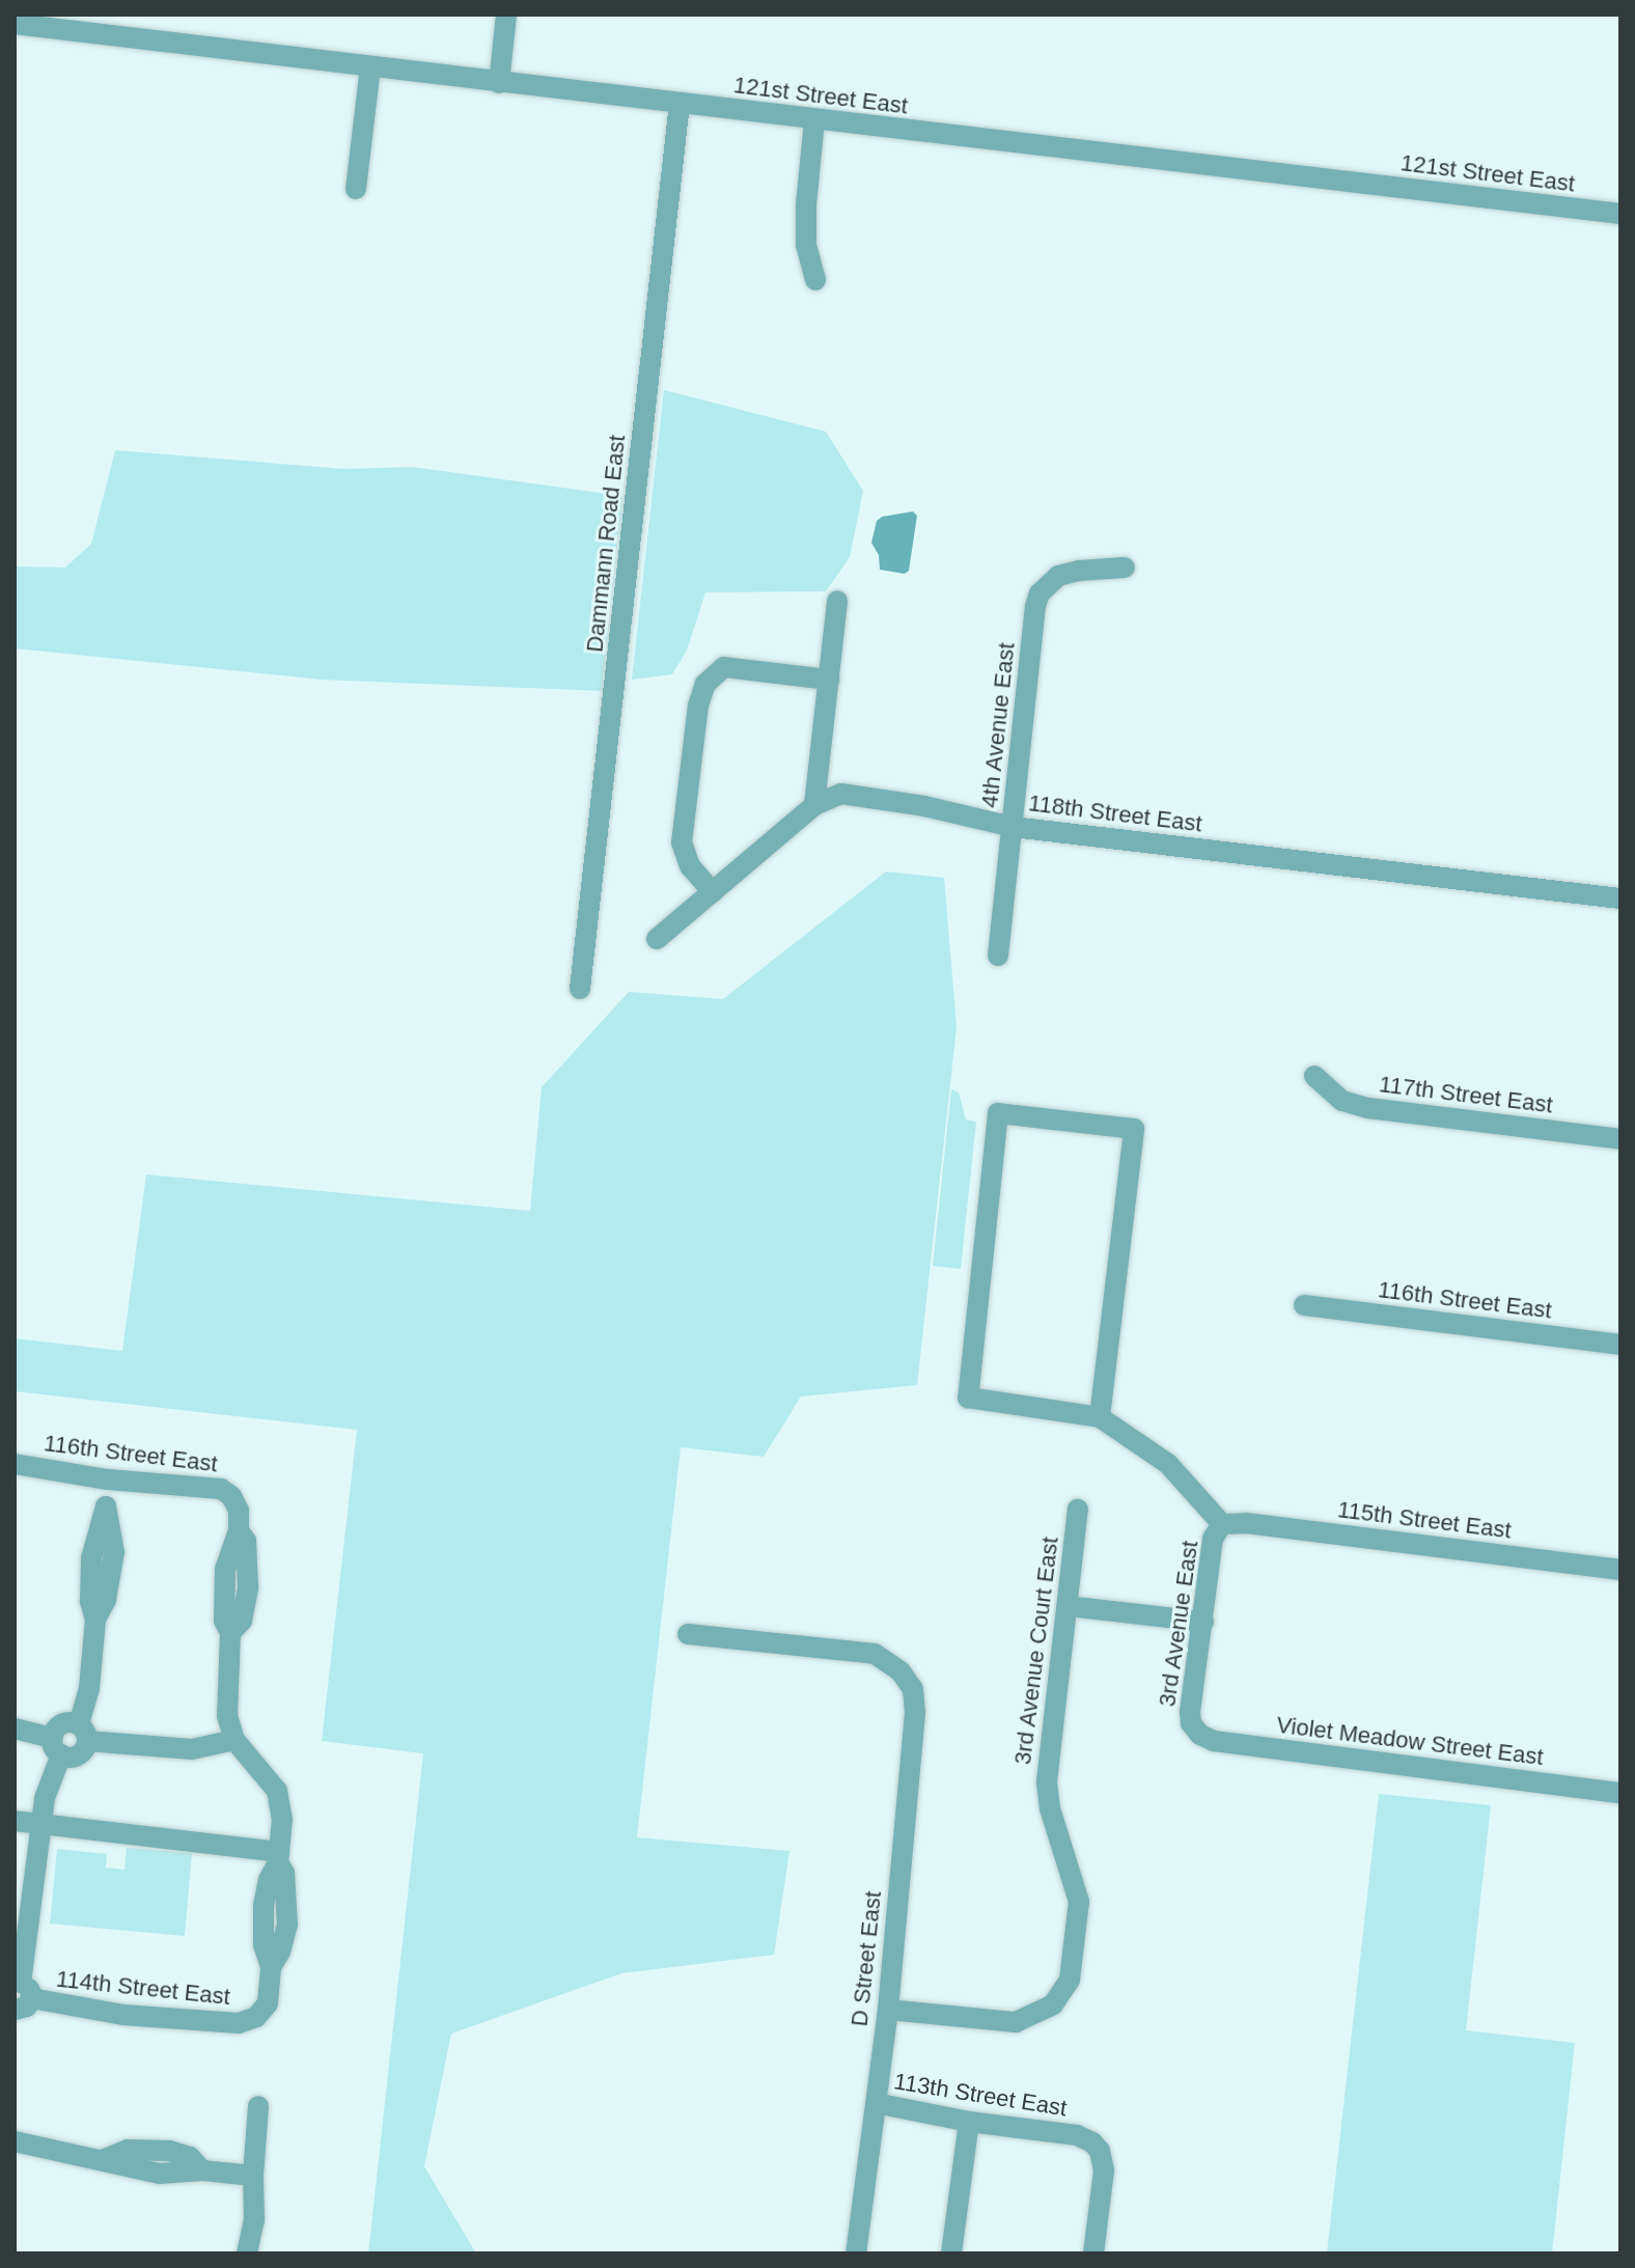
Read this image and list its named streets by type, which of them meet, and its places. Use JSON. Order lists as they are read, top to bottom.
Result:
{
  "streets": {
    "street": [
      "121st Street East",
      "Dammann Road East",
      "4th Avenue East",
      "118th Street East",
      "117th Street East",
      "116th Street East",
      "115th Street East",
      "3rd Avenue East",
      "3rd Avenue Court East",
      "Violet Meadow Street East",
      "D Street East",
      "114th Street East",
      "113th Street East"
    ]
  },
  "crossings": [
    ["121st Street East", "Dammann Road East"],
    ["4th Avenue East", "118th Street East"],
    ["115th Street East", "3rd Avenue East"],
    ["3rd Avenue East", "Violet Meadow Street East"],
    ["3rd Avenue Court East", "D Street East"],
    ["D Street East", "113th Street East"]
  ]
}
